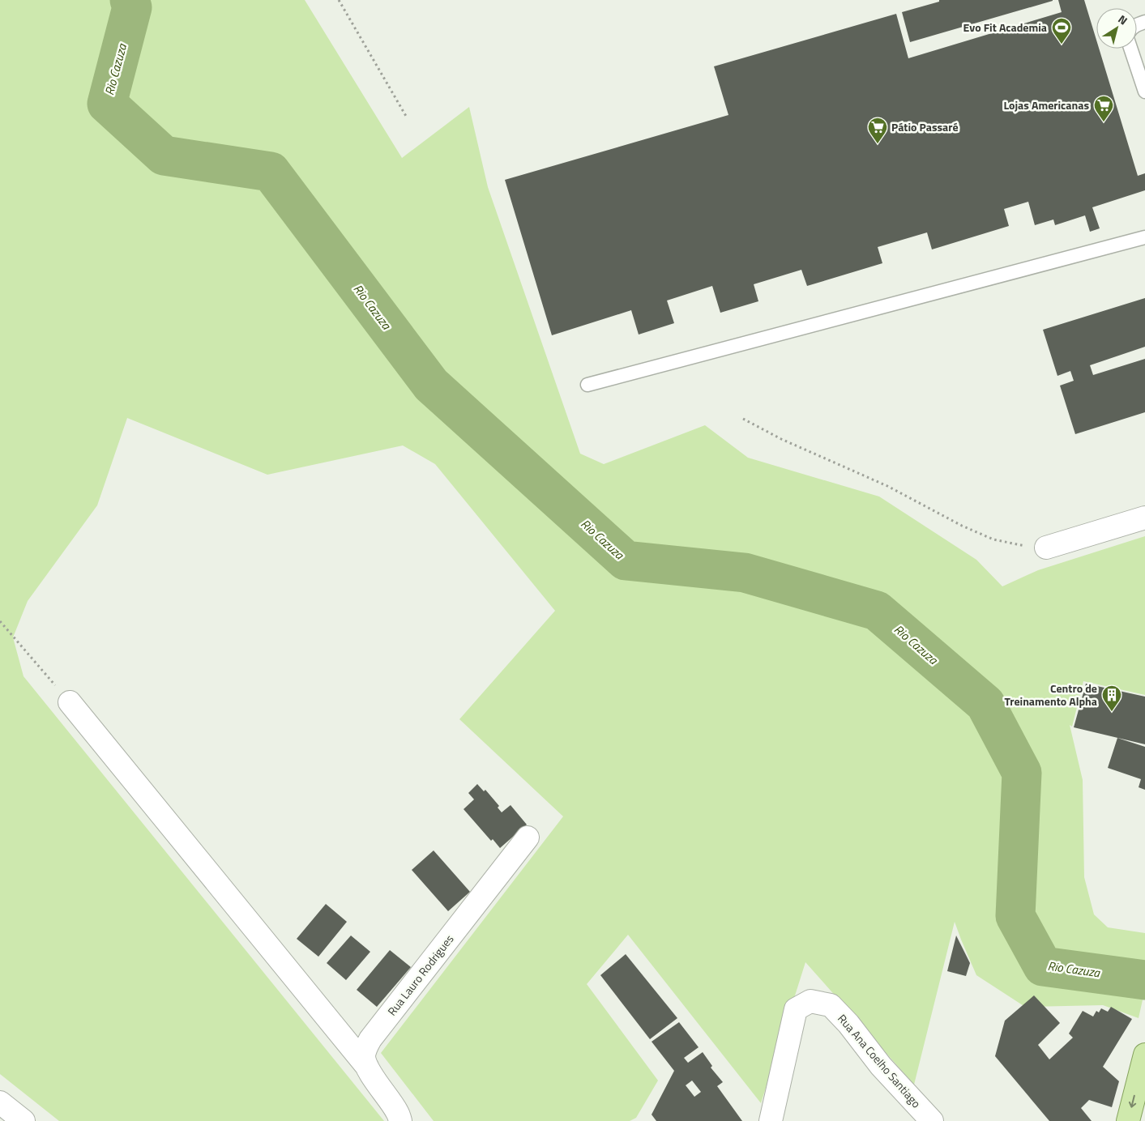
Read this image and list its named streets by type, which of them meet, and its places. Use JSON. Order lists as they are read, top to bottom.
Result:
{
  "streets": {
    "street": ["Rua Lauro Rodrigues", "Rua Ana Coelho Santiago"]
  },
  "water": ["Rio Cazuza"],
  "places": {
    "sports": ["Evo Fit Academia"],
    "supermarket": ["Lojas Americanas", "Pátio Passaré"],
    "building": ["Centro de Treinamento Alpha"]
  },
  "north": "top right"
}
